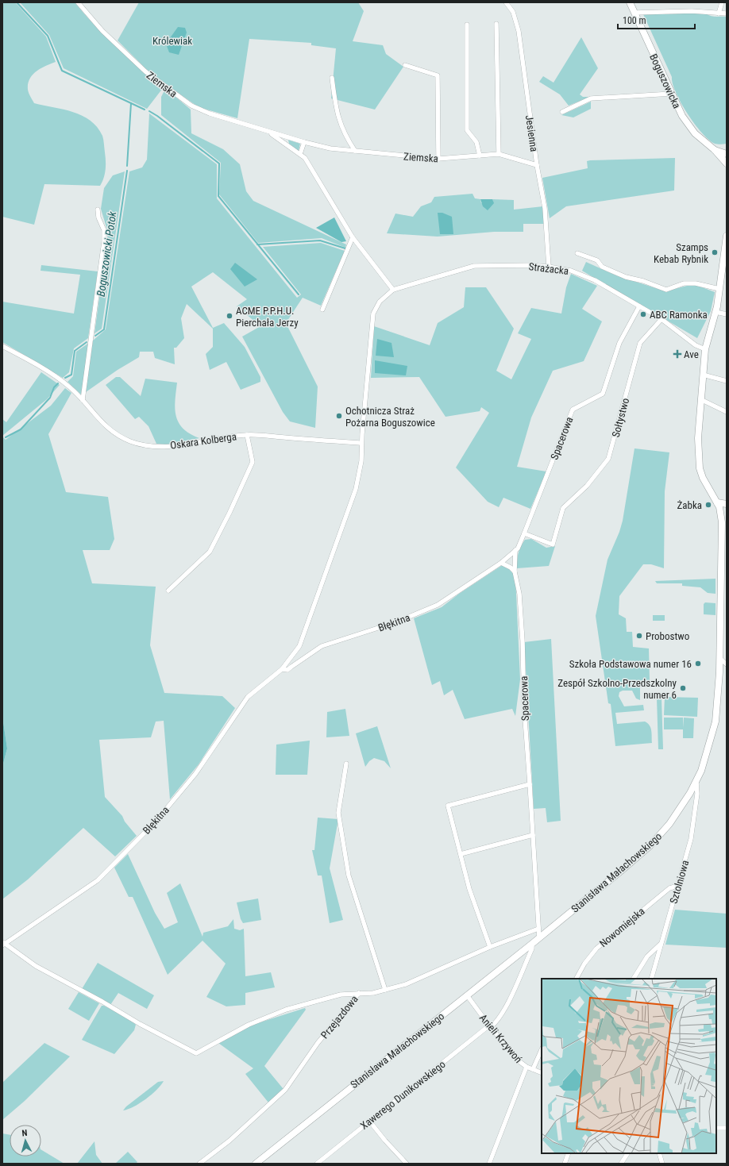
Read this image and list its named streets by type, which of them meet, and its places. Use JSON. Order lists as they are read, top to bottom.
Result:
{
  "streets": {
    "street": [
      "Boguszowicka",
      "Ziemska",
      "Jesienna",
      "Strażacka",
      "Sołtystwo",
      "Spacerowa",
      "Oskara Kolberga",
      "Błękitna",
      "Stanisława Małachowskiego",
      "Sztolniowa",
      "Nowomiejska",
      "Przejazdowa",
      "Anieli Krzywoń",
      "Xawerego Dunikowskiego"
    ]
  },
  "crossings": [
    ["Ziemska", "Jesienna"],
    ["Jesienna", "Strażacka"],
    ["Strażacka", "Sołtystwo"],
    ["Strażacka", "Spacerowa"],
    ["Strażacka", "Oskara Kolberga"],
    ["Strażacka", "Błękitna"],
    ["Strażacka", "Stanisława Małachowskiego"],
    ["Sołtystwo", "Spacerowa"],
    ["Spacerowa", "Błękitna"],
    ["Spacerowa", "Stanisława Małachowskiego"],
    ["Oskara Kolberga", "Błękitna"],
    ["Błękitna", "Przejazdowa"],
    ["Stanisława Małachowskiego", "Sztolniowa"],
    ["Stanisława Małachowskiego", "Anieli Krzywoń"],
    ["Stanisława Małachowskiego", "Xawerego Dunikowskiego"],
    ["Sztolniowa", "Nowomiejska"],
    ["Anieli Krzywoń", "Xawerego Dunikowskiego"]
  ],
  "water": ["Boguszowicki Potok"],
  "parks": ["Królewiak"],
  "places": {
    "other": [
      "Szamps Kebab Rybnik",
      "ABC Ramonka",
      "ACME P.P.H.U. Pierchała Jerzy",
      "Ochotnicza Straż Pożarna Boguszowice",
      "Żabka",
      "Probostwo",
      "Szkoła Podstawowa numer 16",
      "Zespół Szkolno-Przedszkolny numer 6"
    ],
    "health": ["Ave"]
  },
  "scale_bar": "100 m",
  "north": "top"
}
